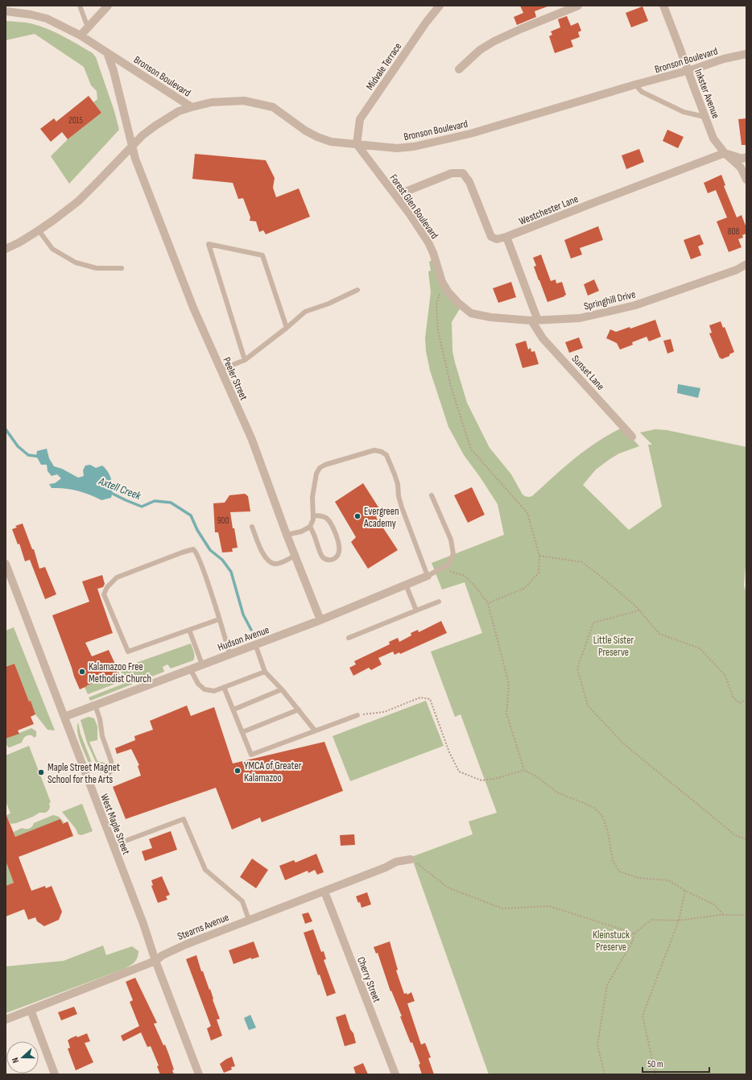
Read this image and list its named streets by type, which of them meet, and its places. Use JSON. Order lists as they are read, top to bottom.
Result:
{
  "streets": {
    "street": [
      "Bronson Boulevard",
      "Midvale Terrace",
      "Inkster Avenue",
      "Forest Glen Boulevard",
      "Westchester Lane",
      "Springhill Drive",
      "Sunset Lane",
      "Peeler Street",
      "Hudson Avenue",
      "West Maple Street",
      "Stearns Avenue",
      "Cherry Street"
    ]
  },
  "crossings": [
    ["Bronson Boulevard", "Midvale Terrace"],
    ["Bronson Boulevard", "Forest Glen Boulevard"],
    ["Bronson Boulevard", "Peeler Street"],
    ["Midvale Terrace", "Forest Glen Boulevard"],
    ["Inkster Avenue", "Westchester Lane"],
    ["Forest Glen Boulevard", "Westchester Lane"],
    ["Forest Glen Boulevard", "Springhill Drive"],
    ["Westchester Lane", "Sunset Lane"],
    ["Springhill Drive", "Sunset Lane"],
    ["Peeler Street", "Hudson Avenue"],
    ["Hudson Avenue", "West Maple Street"],
    ["West Maple Street", "Stearns Avenue"],
    ["Stearns Avenue", "Cherry Street"]
  ],
  "water": ["Axtell Creek"],
  "parks": ["Little Sister Preserve", "Kleinstuck Preserve"],
  "places": [
    "Evergreen Academy",
    "Kalamazoo Free Methodist Church",
    "YMCA of Greater Kalamazoo",
    "Maple Street Magnet School for the Arts"
  ],
  "house_numbers": ["2015", "808", "900"],
  "scale_bar": "50 m",
  "north": "left"
}
